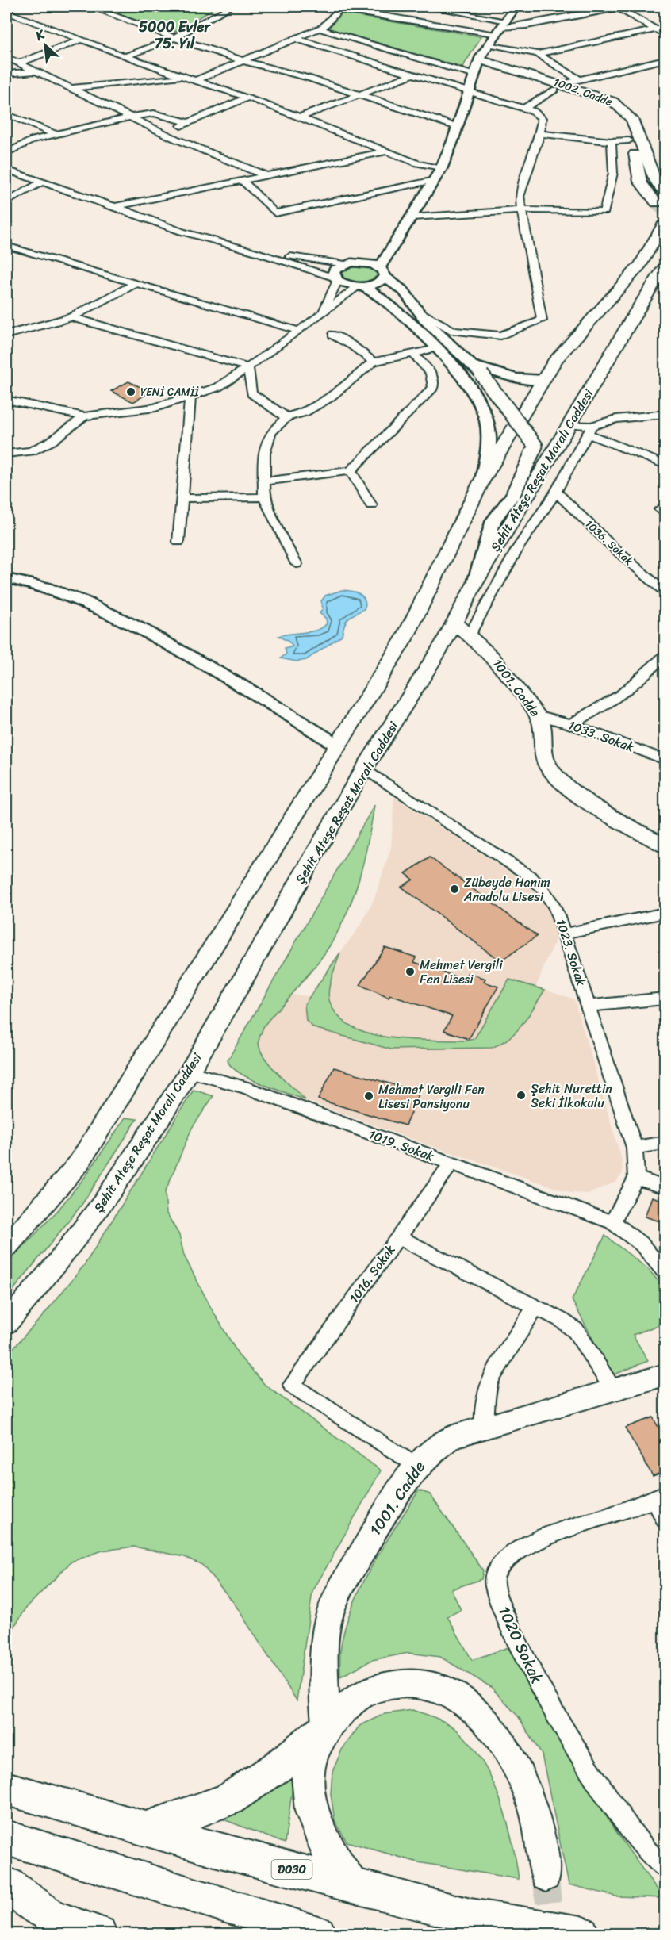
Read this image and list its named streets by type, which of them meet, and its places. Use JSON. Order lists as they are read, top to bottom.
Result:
{
  "streets": {
    "highway": ["D030"],
    "main road": ["1002. Cadde", "Şehit Ateşe Reşat Moralı Caddesi", "1001. Cadde"],
    "street": [
      "1036. Sokak",
      "1033. Sokak",
      "1023. Sokak",
      "1019. Sokak",
      "1016. Sokak",
      "1020 Sokak"
    ]
  },
  "crossings": [
    ["Şehit Ateşe Reşat Moralı Caddesi", "1001. Cadde"],
    ["Şehit Ateşe Reşat Moralı Caddesi", "1023. Sokak"],
    ["Şehit Ateşe Reşat Moralı Caddesi", "1019. Sokak"],
    ["1001. Cadde", "1033. Sokak"],
    ["1001. Cadde", "1016. Sokak"],
    ["1019. Sokak", "1016. Sokak"]
  ],
  "districts": ["5000 Evler 75. Yıl"],
  "places": [
    "YENİ CAMİİ",
    "Zübeyde Hanım Anadolu Lisesi",
    "Mehmet Vergili Fen Lisesi",
    "Şehit Nurettin Seki İlkokulu",
    "Mehmet Vergili Fen Lisesi Pansiyonu"
  ],
  "north": "top left"
}
